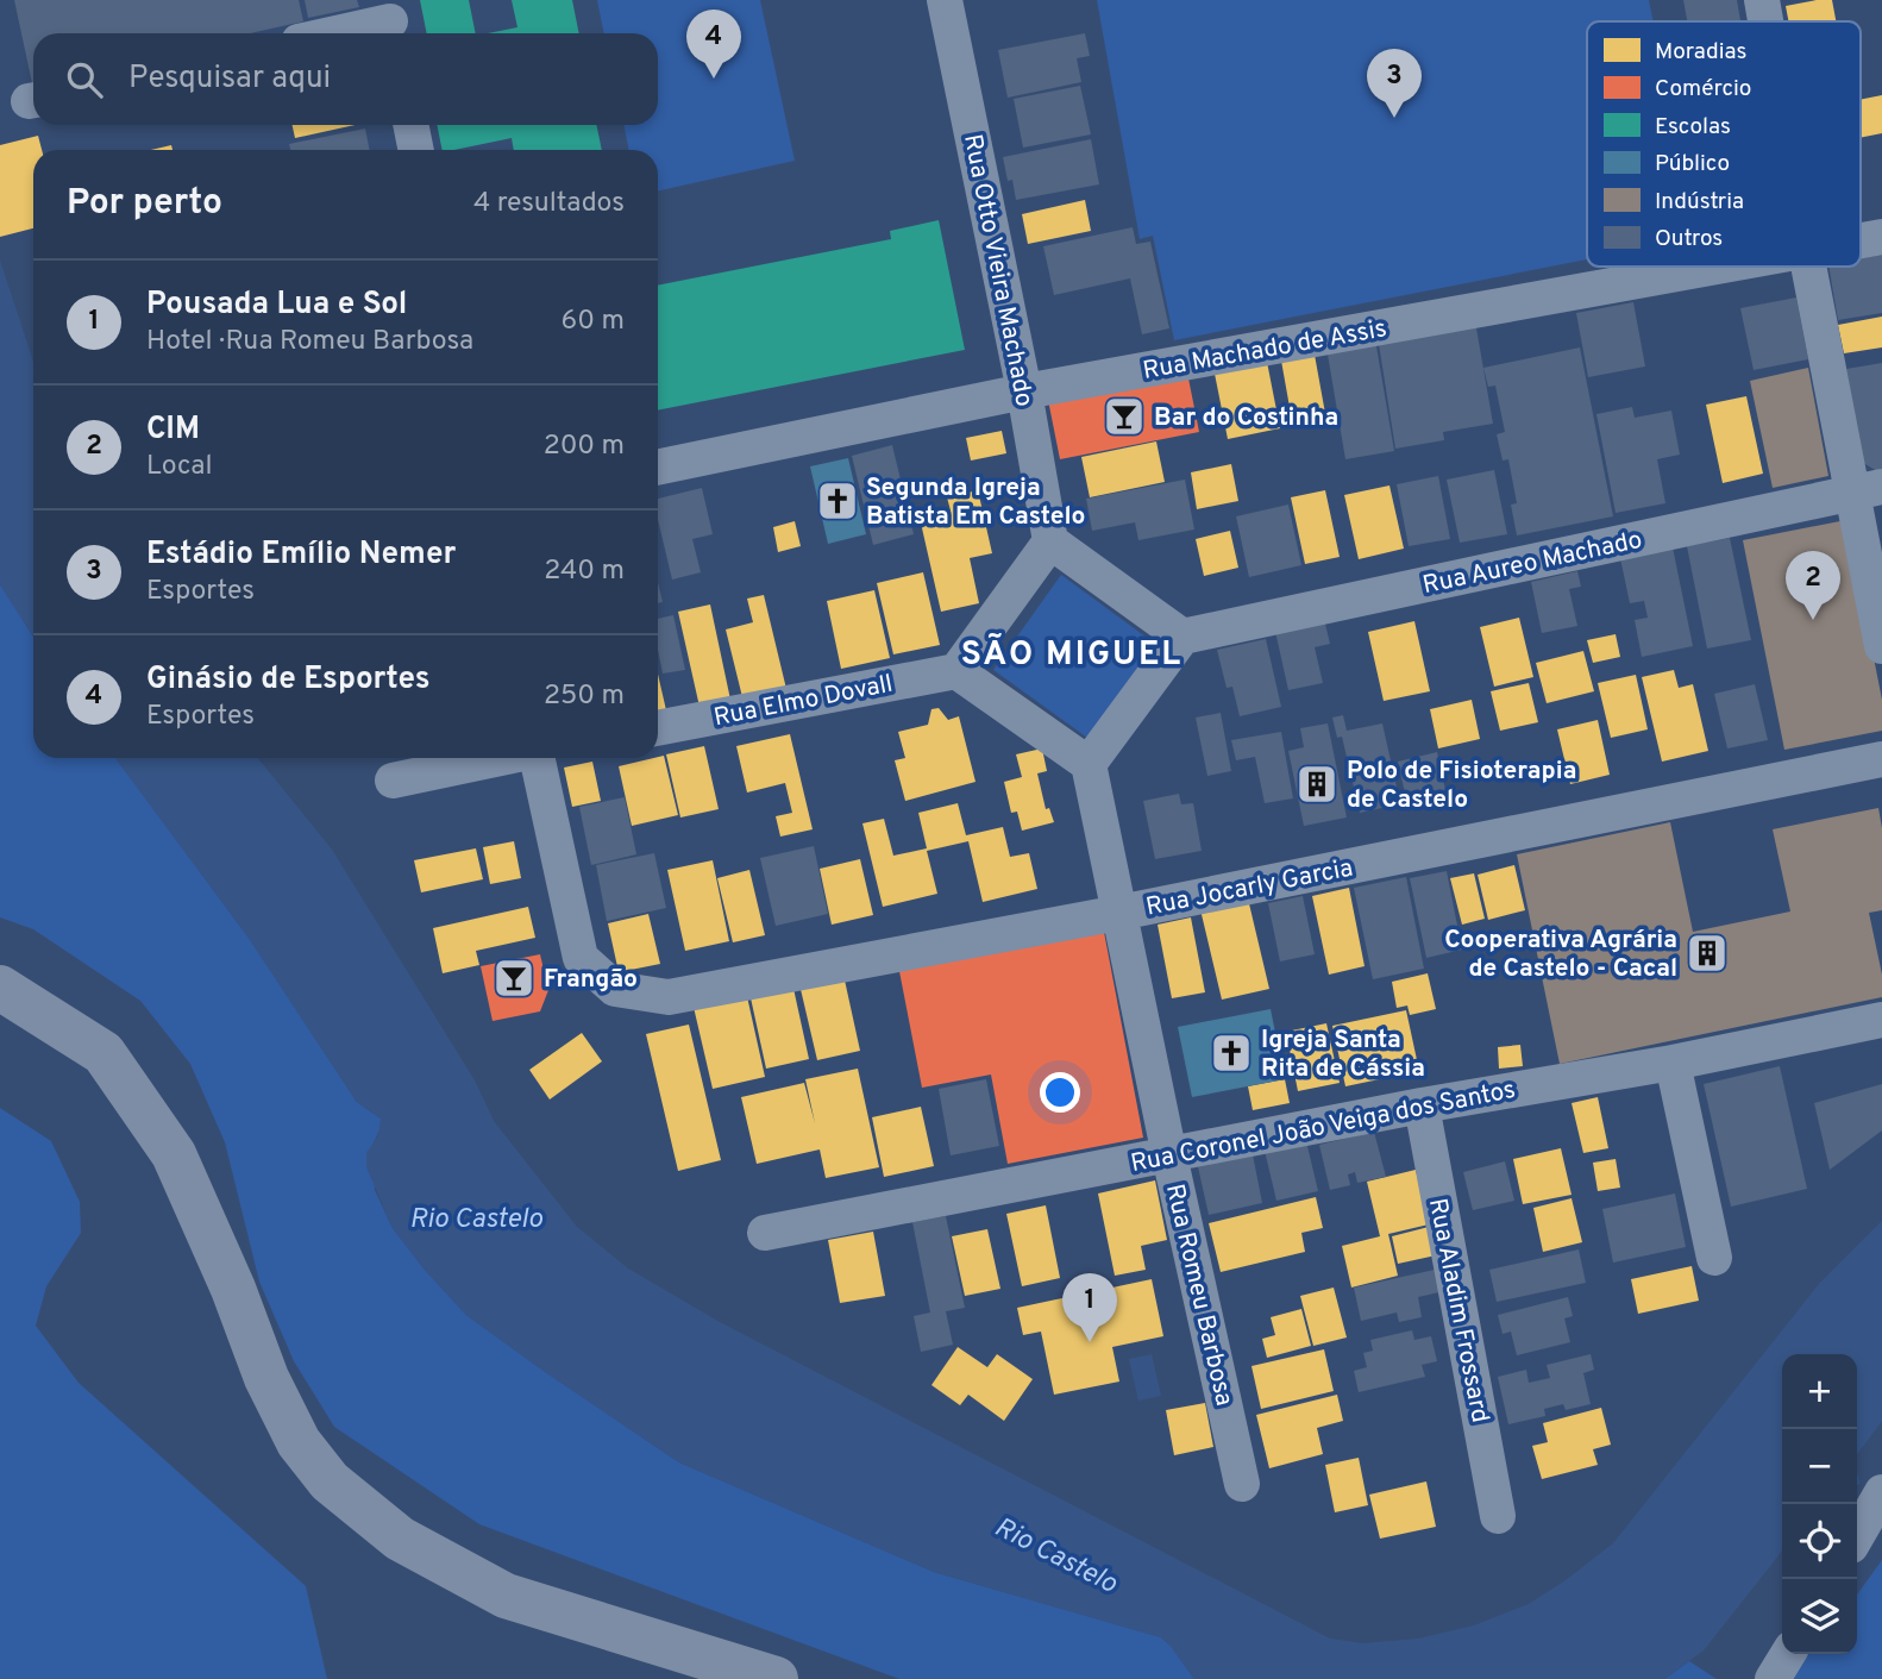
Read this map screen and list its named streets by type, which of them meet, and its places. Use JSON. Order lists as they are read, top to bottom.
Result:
{
  "streets": {
    "street": [
      "Rua Otto Vieira Machado",
      "Rua Machado de Assis",
      "Rua Aureo Machado",
      "Rua Elmo Dovall",
      "Rua Jocarly Garcia",
      "Rua Coronel João Veiga dos Santos",
      "Rua Romeu Barbosa",
      "Rua Aladim Frossard"
    ]
  },
  "crossings": [
    ["Rua Otto Vieira Machado", "Rua Machado de Assis"],
    ["Rua Jocarly Garcia", "Rua Romeu Barbosa"],
    ["Rua Coronel João Veiga dos Santos", "Rua Romeu Barbosa"],
    ["Rua Coronel João Veiga dos Santos", "Rua Aladim Frossard"]
  ],
  "districts": ["SÃO MIGUEL"],
  "water": ["Rio Castelo"],
  "places": {
    "bar": ["Bar do Costinha", "Frangão"],
    "church": ["Segunda Igreja Batista Em Castelo", "Igreja Santa Rita de Cássia"],
    "building": ["Polo de Fisioterapia de Castelo", "Cooperativa Agrária de Castelo - Cacal"]
  },
  "legend": [
    "Moradias",
    "Comércio",
    "Escolas",
    "Público",
    "Indústria",
    "Outros"
  ],
  "page": {
    "pins": [
      "4",
      "3",
      "2",
      "1"
    ],
    "search": "Pesquisar aqui",
    "heading": ["Por perto", "4 resultados"],
    "list": [
      {
        "mark": "1",
        "name": "Pousada Lua e Sol",
        "note": "Hotel · Rua Romeu Barbosa",
        "value": "60 m"
      },
      {
        "mark": "2",
        "name": "CIM",
        "note": "Local",
        "value": "200 m"
      },
      {
        "mark": "3",
        "name": "Estádio Emílio Nemer",
        "note": "Esportes",
        "value": "240 m"
      },
      {
        "mark": "4",
        "name": "Ginásio de Esportes",
        "note": "Esportes",
        "value": "250 m"
      }
    ],
    "map_buttons": ["+", "−"]
  }
}
